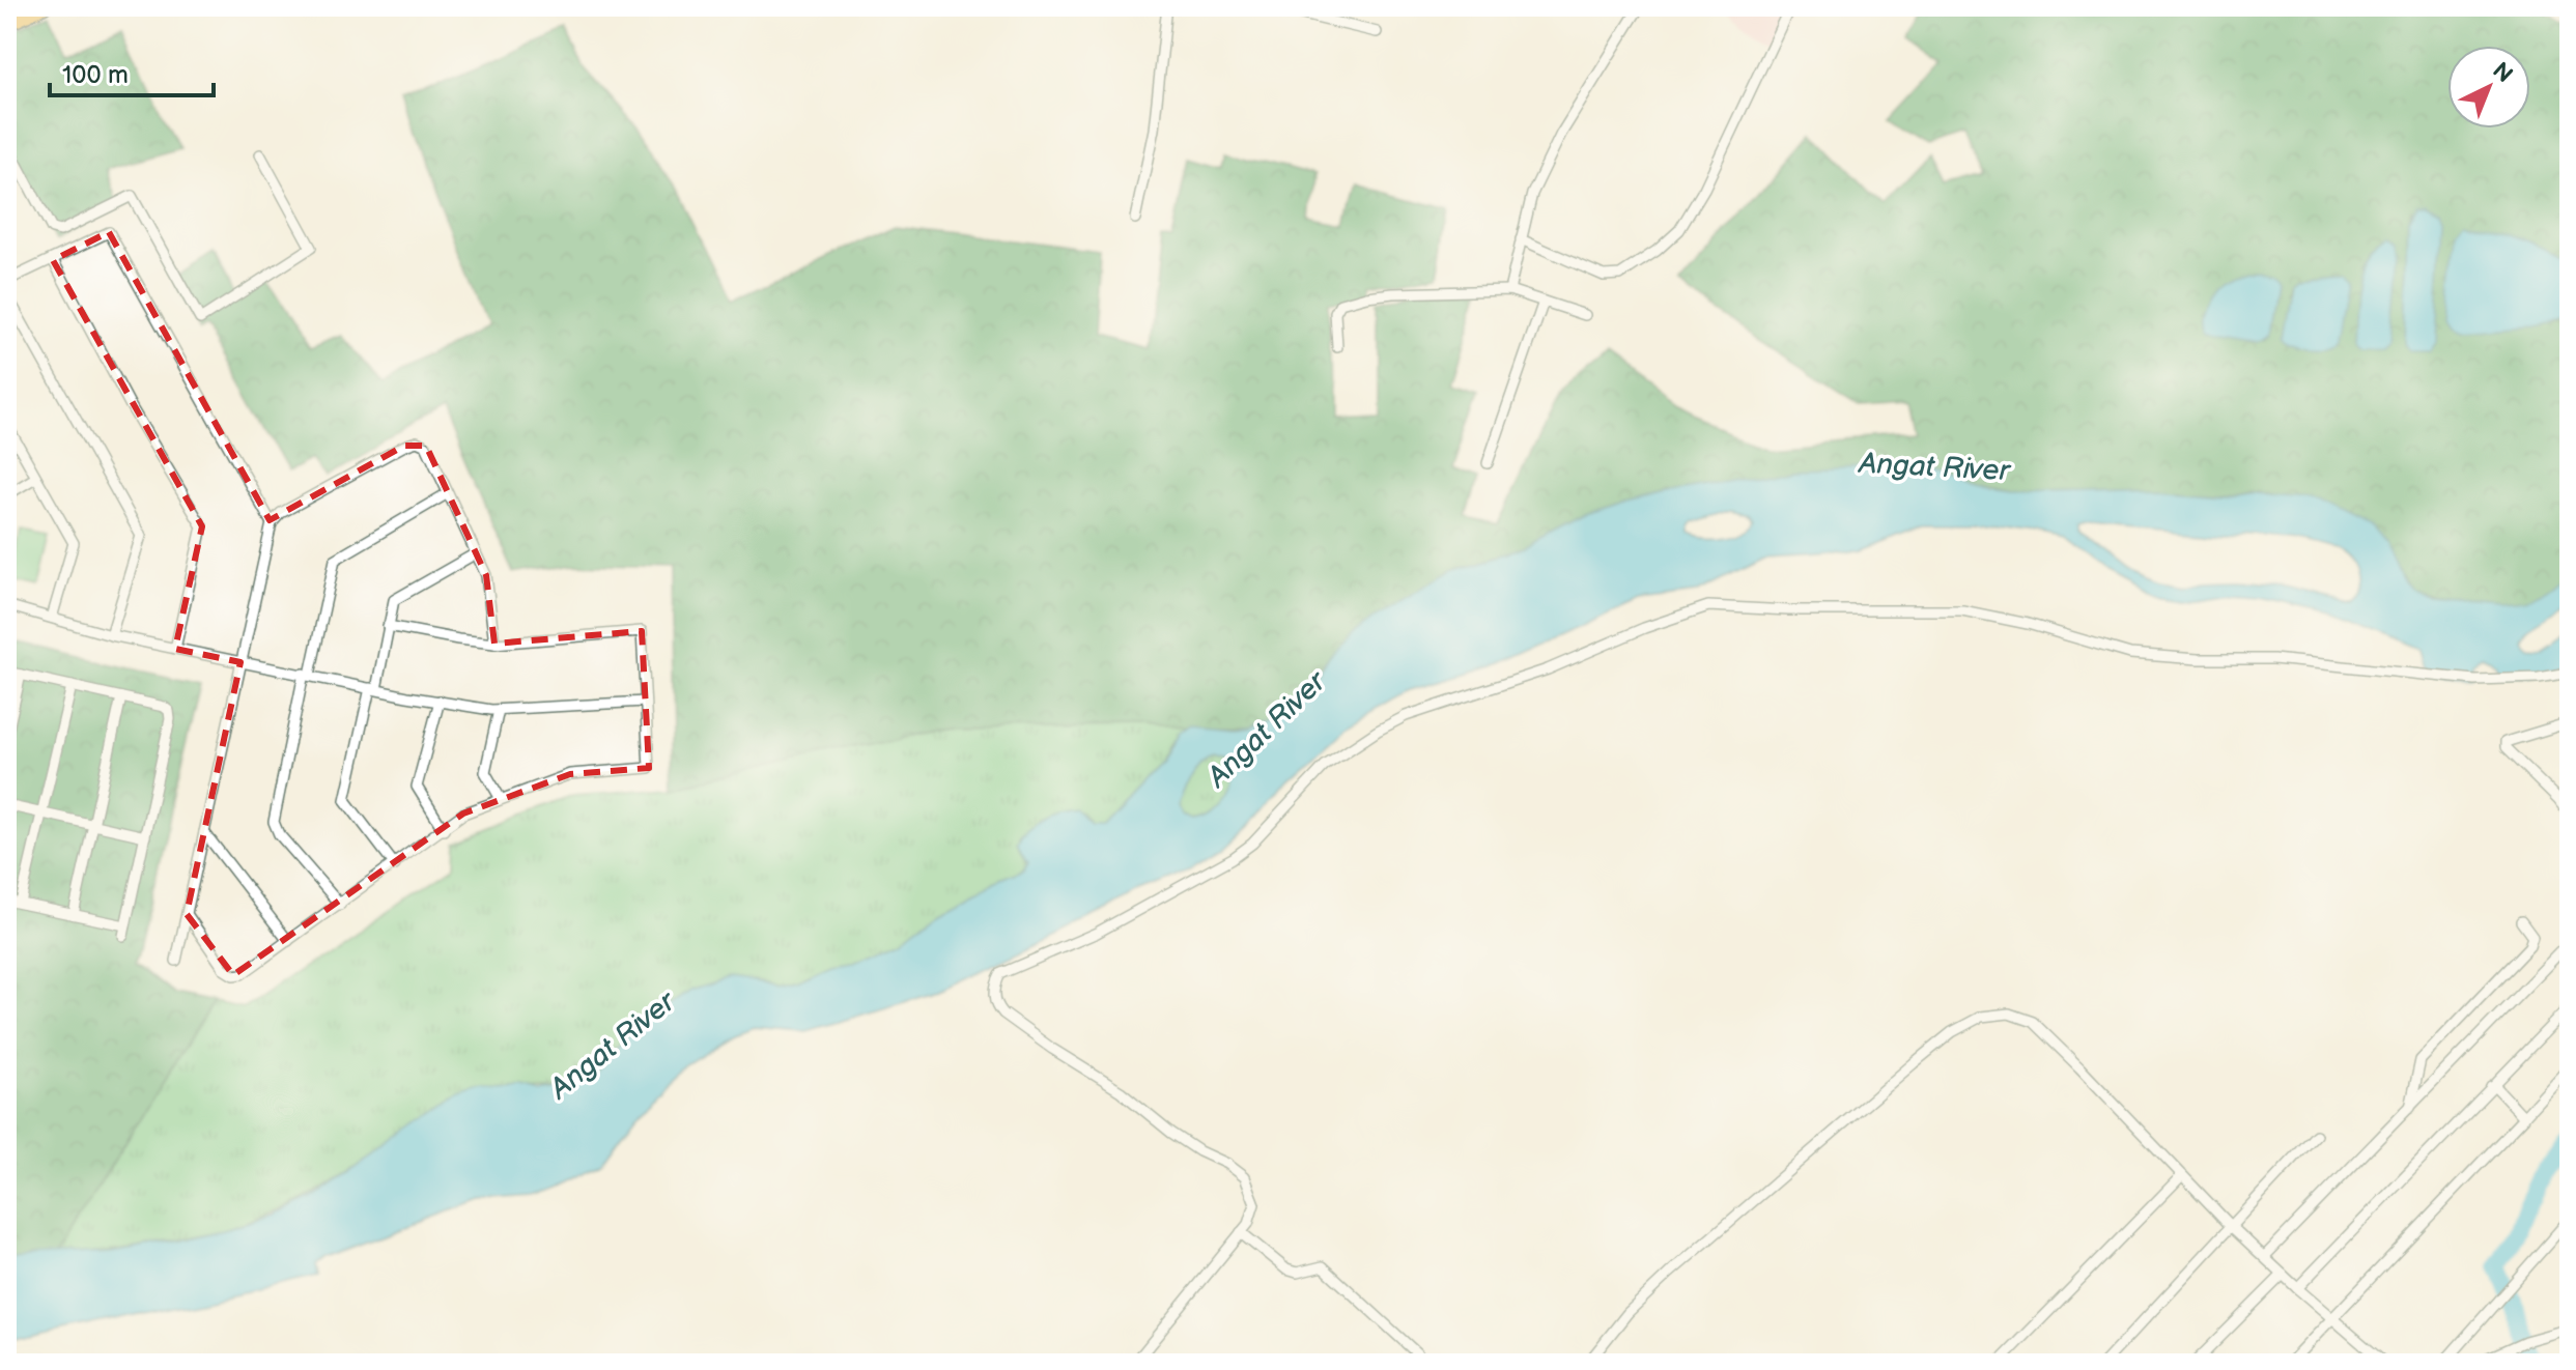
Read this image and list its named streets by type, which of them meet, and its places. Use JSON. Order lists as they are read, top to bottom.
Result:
{
  "water": ["Angat River"],
  "scale_bar": "100 m",
  "north": "top right"
}
